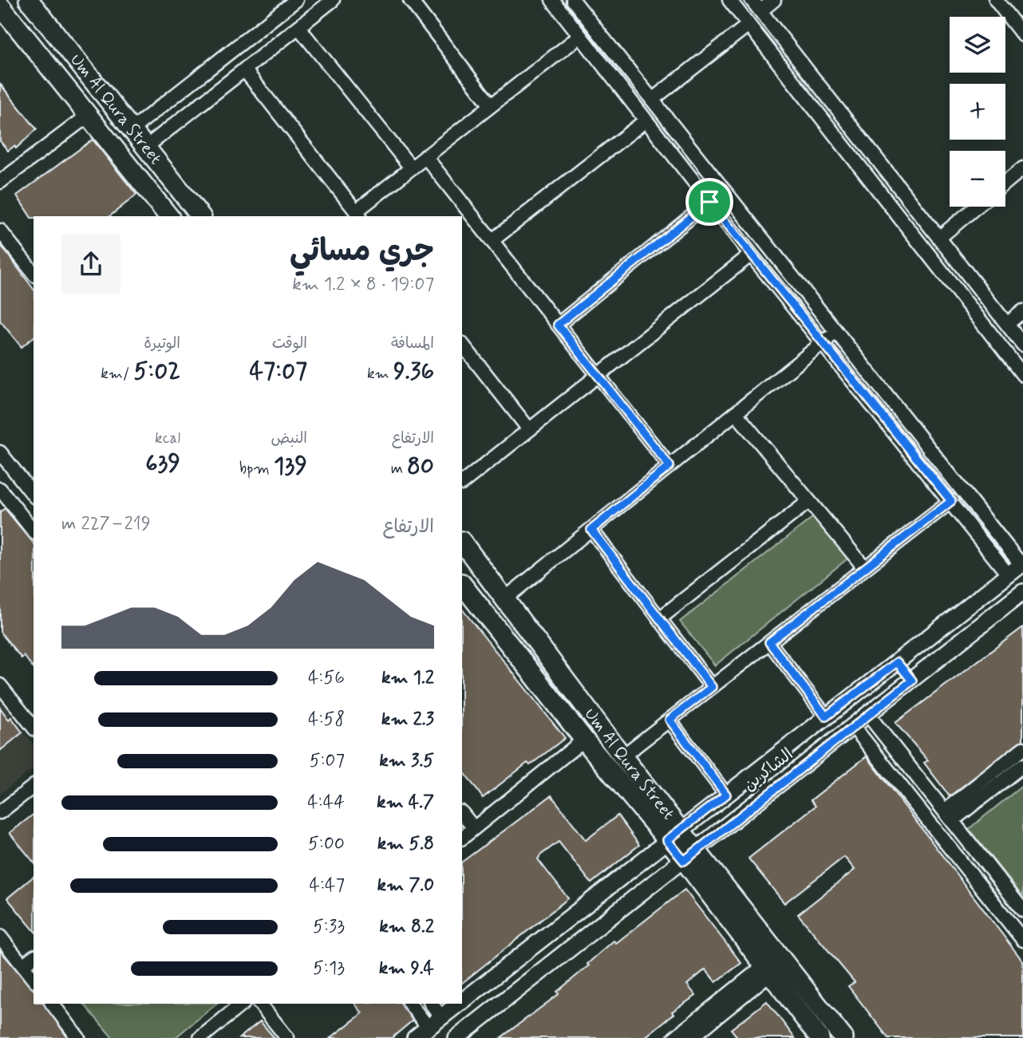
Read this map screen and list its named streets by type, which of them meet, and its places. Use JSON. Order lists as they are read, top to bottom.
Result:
{
  "streets": {
    "main road": ["Um Al Qura Street"],
    "street": ["الشاكرين"]
  },
  "crossings": [
    ["Um Al Qura Street", "الشاكرين"]
  ],
  "page": {
    "map_buttons": ["+", "−"],
    "heading": ["جري مسائي", "19:07 · 8 × 1.2 km"],
    "stats": [
      ["المسافة", "9.36 km"],
      ["الوقت", "47:07"],
      ["الوتيرة", "5:02 /km"],
      ["الارتفاع", "80 m"],
      ["النبض", "139 bpm"],
      ["kcal", "639"]
    ],
    "chart": ["الارتفاع", "219–227 m"],
    "list": [
      {
        "name": "1.2 km",
        "note": "4:56"
      },
      {
        "name": "2.3 km",
        "note": "4:58"
      },
      {
        "name": "3.5 km",
        "note": "5:07"
      },
      {
        "name": "4.7 km",
        "note": "4:44"
      },
      {
        "name": "5.8 km",
        "note": "5:00"
      },
      {
        "name": "7.0 km",
        "note": "4:47"
      },
      {
        "name": "8.2 km",
        "note": "5:33"
      },
      {
        "name": "9.4 km",
        "note": "5:13"
      }
    ]
  }
}
